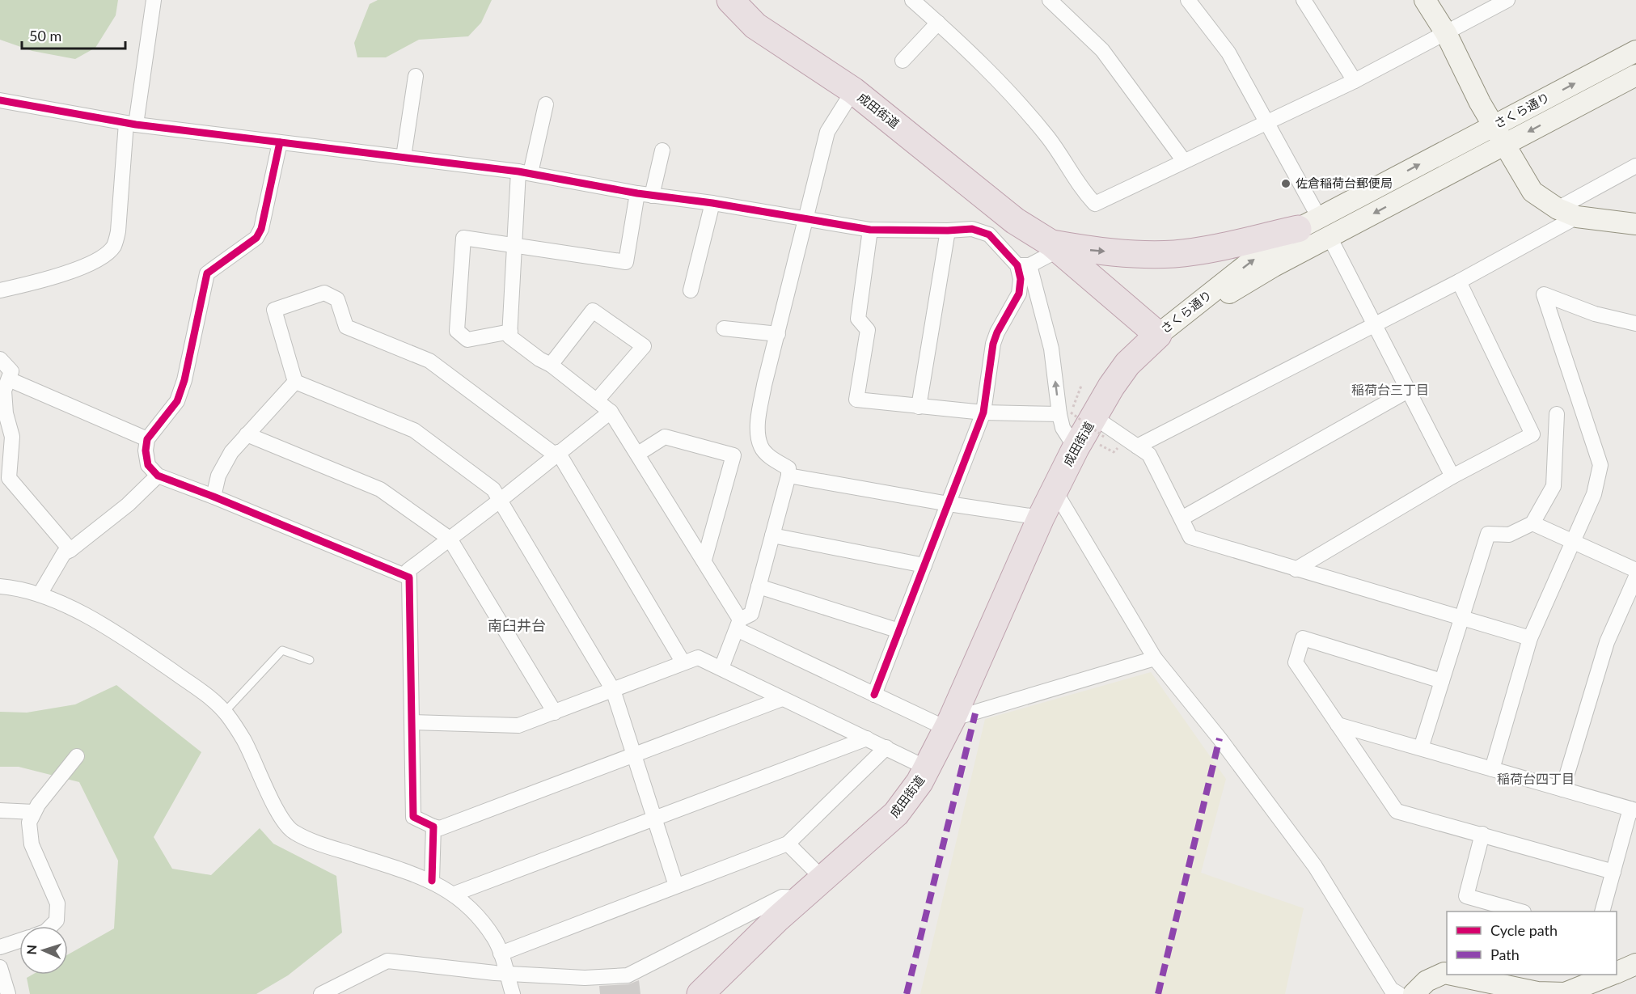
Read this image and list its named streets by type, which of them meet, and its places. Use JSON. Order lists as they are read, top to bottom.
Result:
{
  "streets": {
    "highway": ["成田街道"],
    "street": ["さくら通り"]
  },
  "crossings": [
    ["成田街道", "さくら通り"]
  ],
  "districts": ["稲荷台三丁目", "南臼井台", "稲荷台四丁目"],
  "places": ["佐倉稲荷台郵便局"],
  "legend": ["Cycle path", "Path"],
  "scale_bar": "50 m",
  "north": "left"
}
